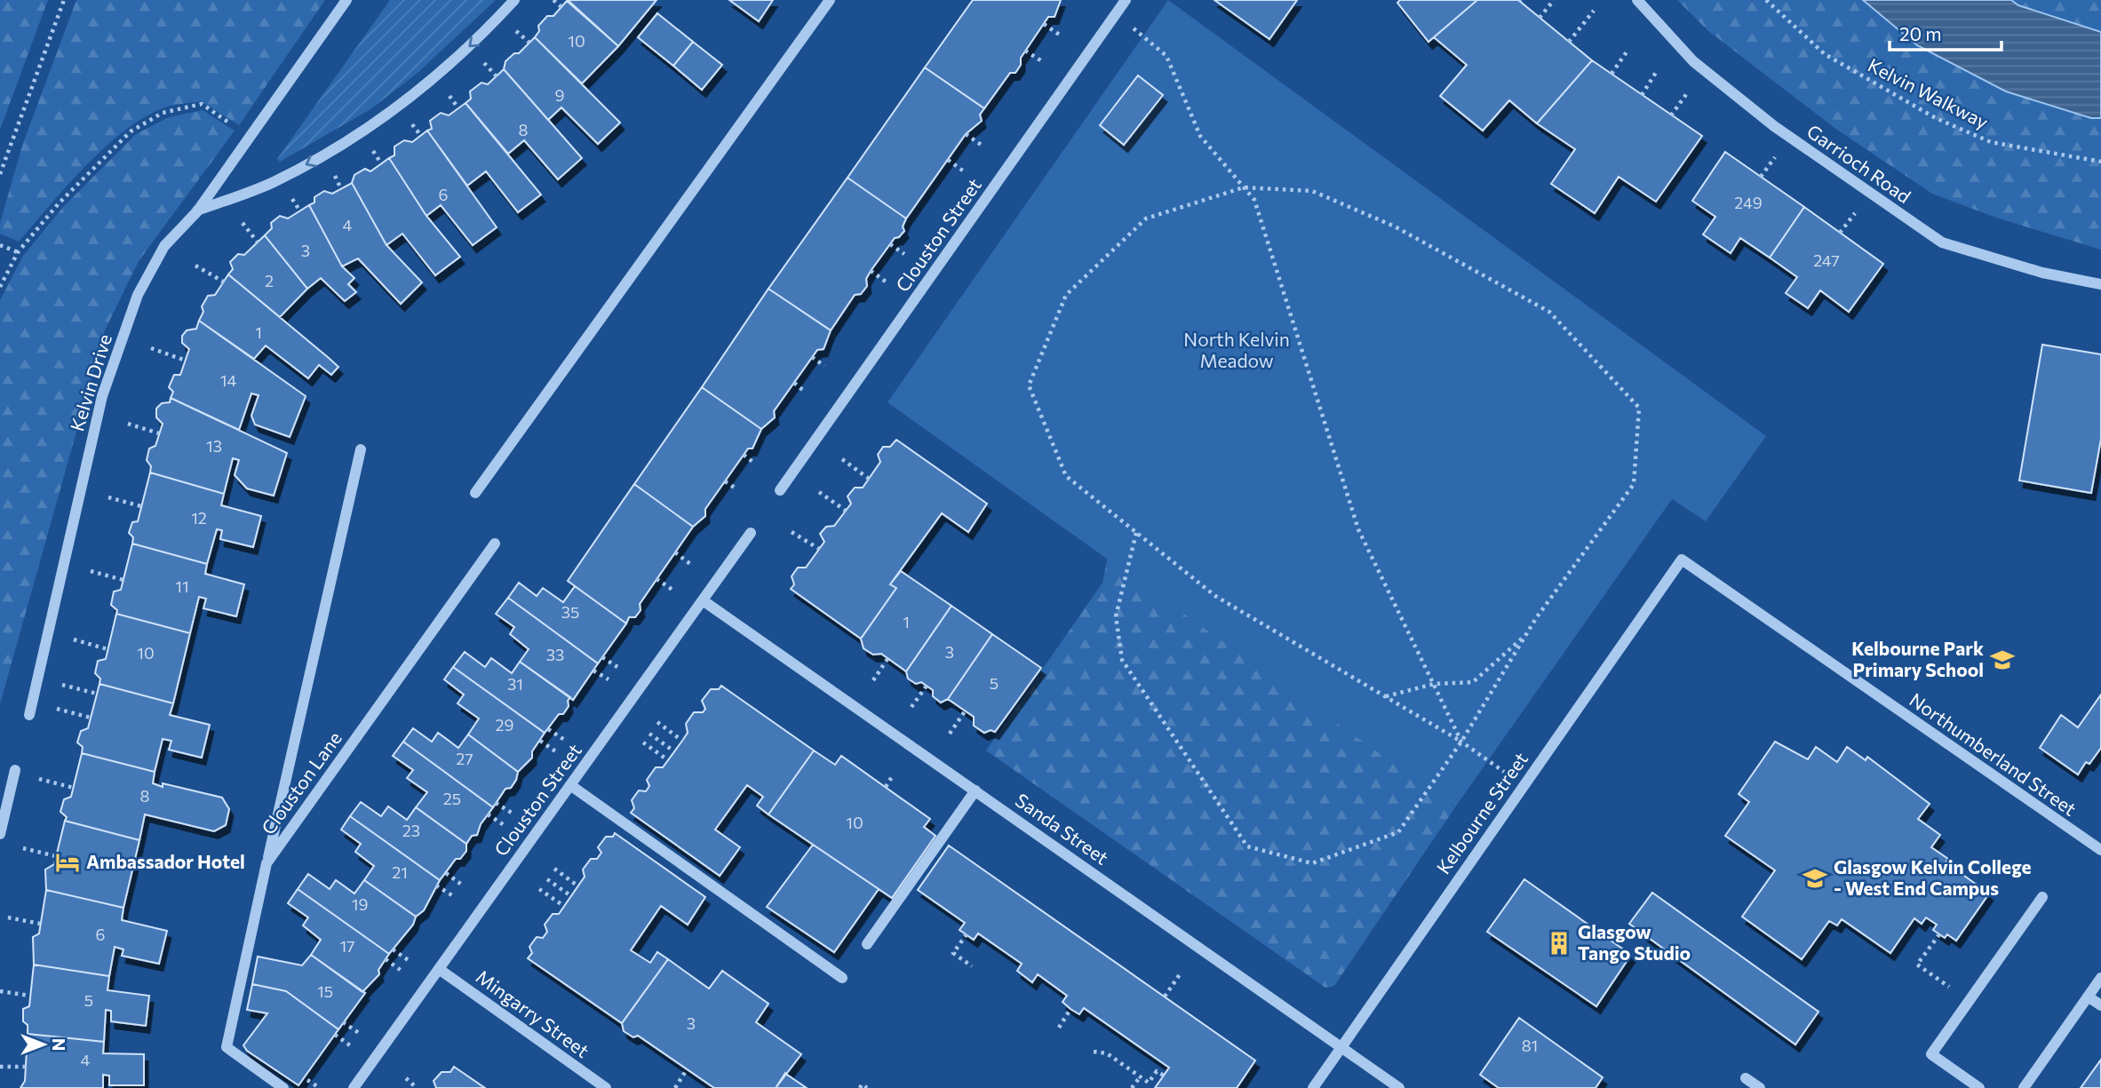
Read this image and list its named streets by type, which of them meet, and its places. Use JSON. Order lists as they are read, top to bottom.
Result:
{
  "streets": {
    "street": [
      "Garrioch Road",
      "Clouston Street",
      "Kelvin Drive",
      "Northumberland Street",
      "Clouston Lane",
      "Kelbourne Street",
      "Sanda Street",
      "Mingarry Street"
    ],
    "path": ["Kelvin Walkway"]
  },
  "crossings": [
    ["Clouston Street", "Sanda Street"],
    ["Clouston Street", "Mingarry Street"],
    ["Northumberland Street", "Kelbourne Street"],
    ["Kelbourne Street", "Sanda Street"]
  ],
  "parks": ["North Kelvin Meadow"],
  "places": {
    "school or university": ["Kelbourne Park Primary School", "Glasgow Kelvin College - West End Campus"],
    "hotel": ["Ambassador Hotel"],
    "building": ["Glasgow Tango Studio"]
  },
  "house_numbers": [
    "10",
    "9",
    "8",
    "6",
    "249",
    "4",
    "3",
    "247",
    "2",
    "1",
    "14",
    "13",
    "12",
    "11",
    "35",
    "1",
    "3",
    "10",
    "33",
    "5",
    "31",
    "29",
    "27",
    "8",
    "25",
    "10",
    "23",
    "21",
    "19",
    "6",
    "17",
    "15",
    "5",
    "3",
    "81",
    "4"
  ],
  "scale_bar": "20 m",
  "north": "right"
}
